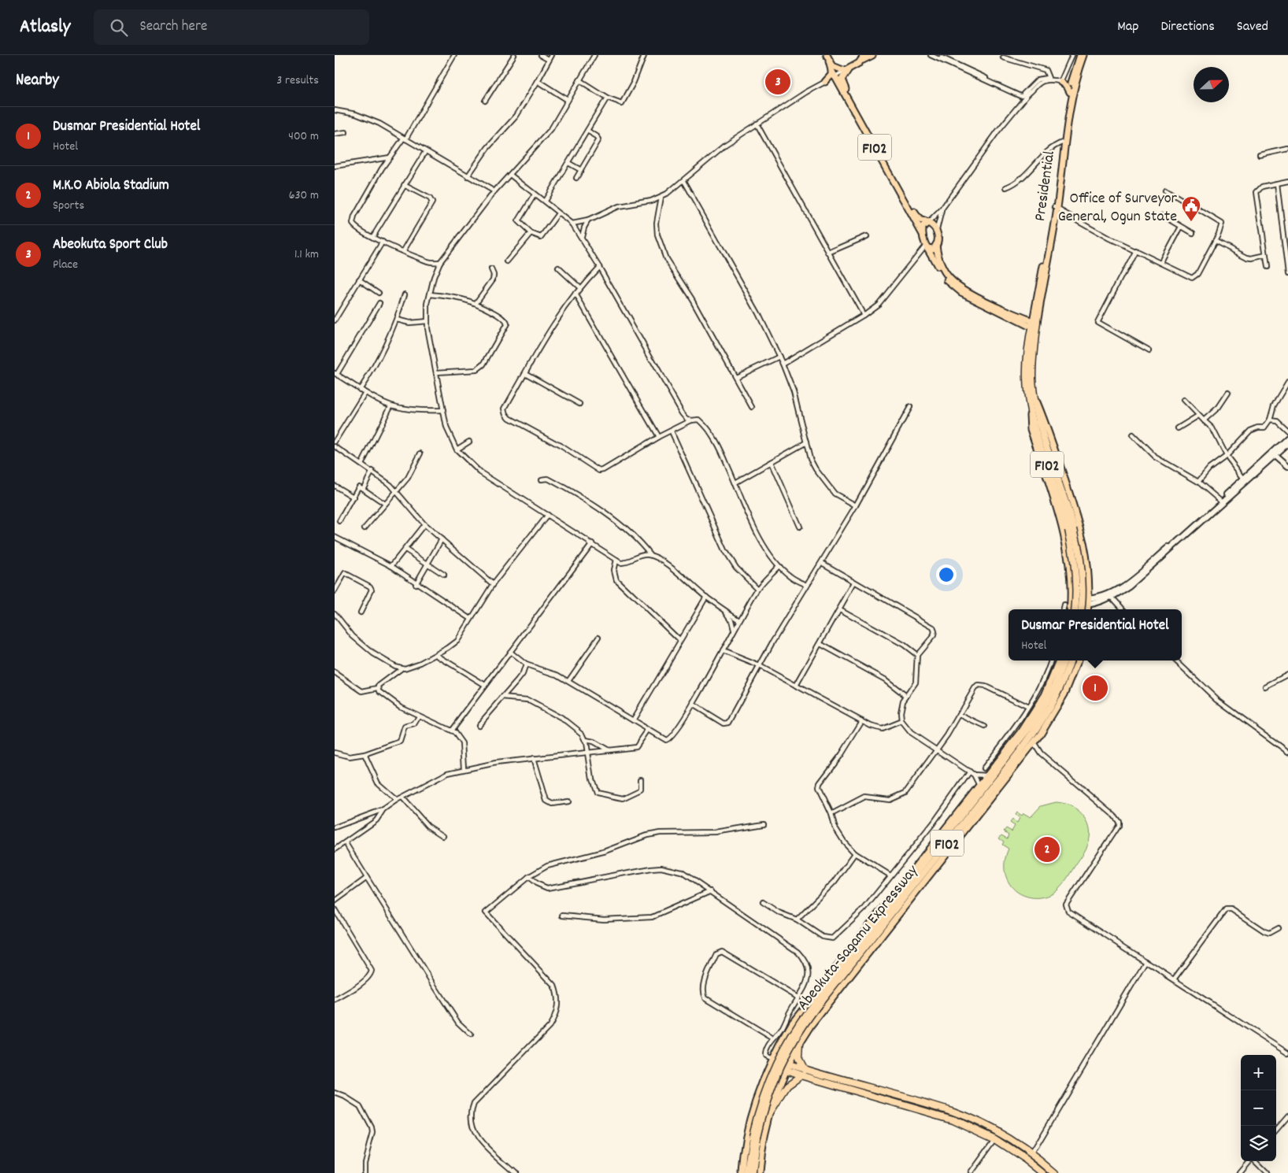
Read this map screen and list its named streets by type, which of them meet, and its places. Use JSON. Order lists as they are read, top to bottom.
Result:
{
  "streets": {
    "highway": ["F102", "Abeokuta-Sagamu Expressway"],
    "main road": ["Presidential"]
  },
  "places": {
    "public building": ["Office of Surveyor General, Ogun State"]
  },
  "north": "right",
  "page": {
    "header": "Atlasly",
    "search": "Search here",
    "nav": ["Map", "Directions", "Saved"],
    "heading": ["Nearby", "3 results"],
    "pins": ["3", "1", "2"],
    "list": [
      {
        "mark": "1",
        "name": "Dusmar Presidential Hotel",
        "note": "Hotel",
        "value": "400 m"
      },
      {
        "mark": "2",
        "name": "M.K.O Abiola Stadium",
        "note": "Sports",
        "value": "630 m"
      },
      {
        "mark": "3",
        "name": "Abeokuta Sport Club",
        "note": "Place",
        "value": "1.1 km"
      }
    ],
    "popup": ["Dusmar Presidential Hotel", "Hotel"],
    "map_buttons": ["+", "−"]
  }
}
